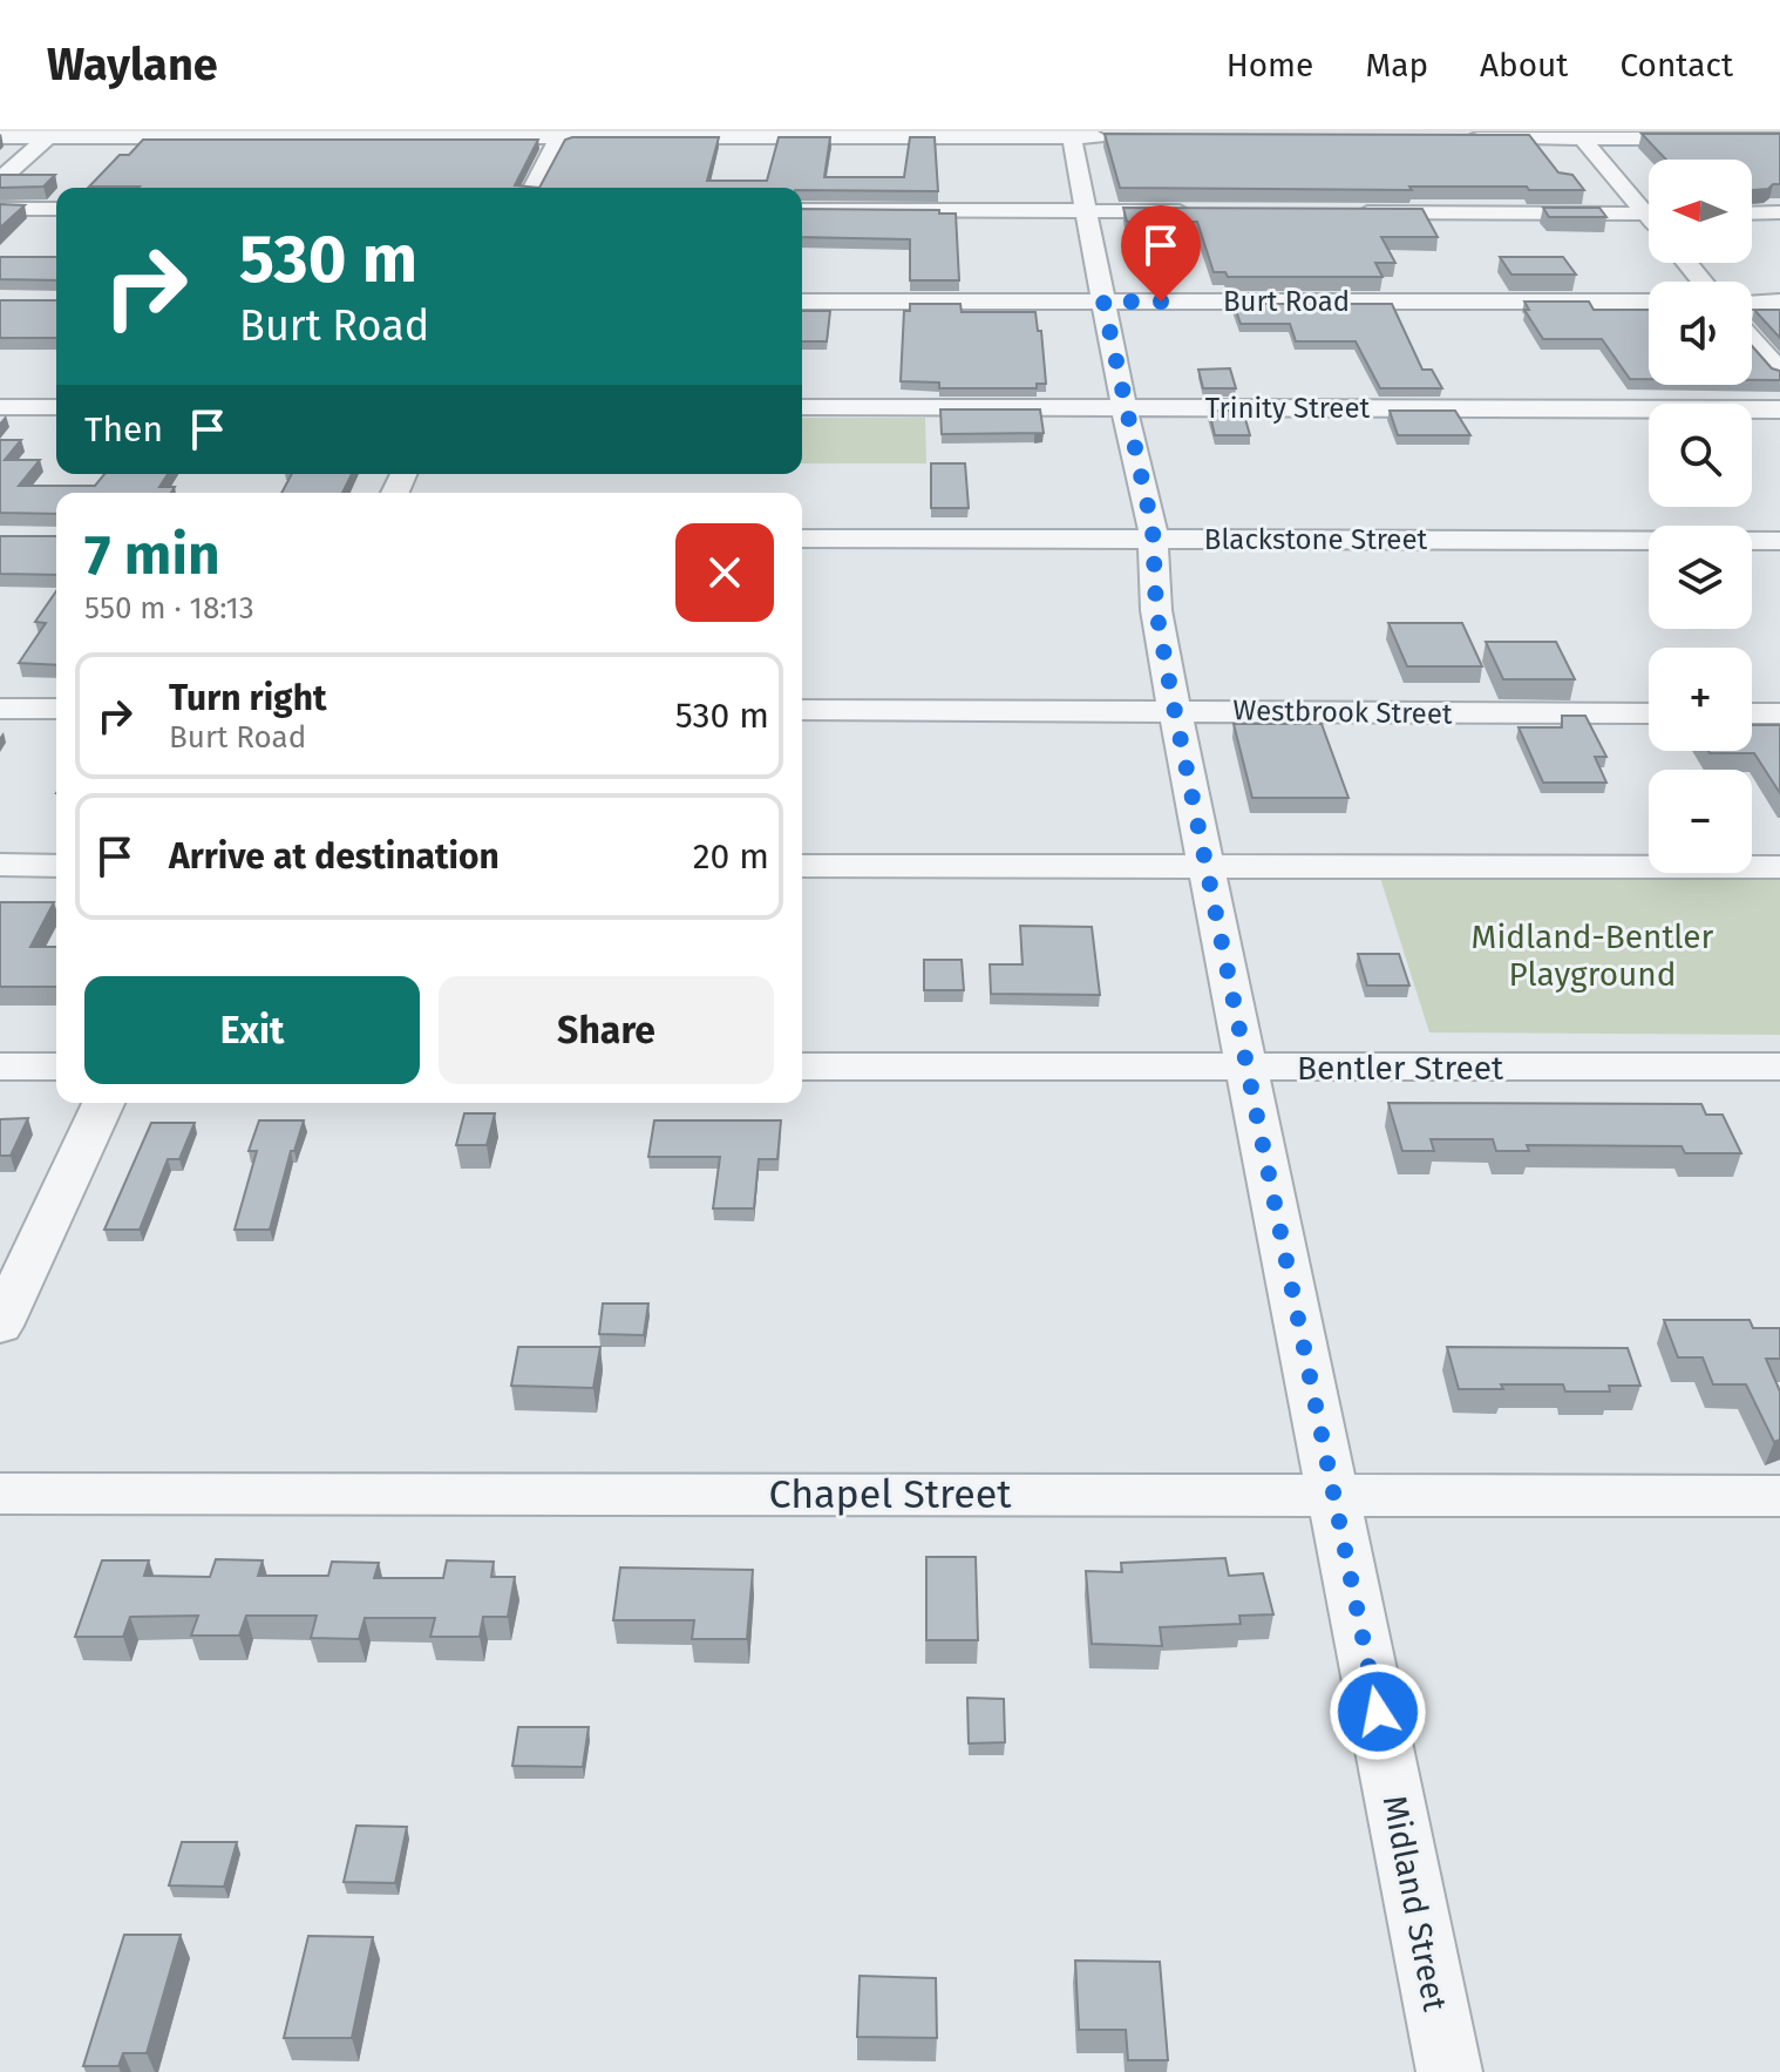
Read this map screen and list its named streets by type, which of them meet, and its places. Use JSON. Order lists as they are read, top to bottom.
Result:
{
  "streets": {
    "street": [
      "Burt Road",
      "Trinity Street",
      "Blackstone Street",
      "Westbrook Street",
      "Bentler Street",
      "Chapel Street",
      "Midland Street"
    ]
  },
  "crossings": [
    ["Burt Road", "Midland Street"],
    ["Trinity Street", "Midland Street"],
    ["Blackstone Street", "Midland Street"],
    ["Westbrook Street", "Midland Street"],
    ["Bentler Street", "Midland Street"],
    ["Chapel Street", "Midland Street"]
  ],
  "parks": ["Midland-Bentler Playground"],
  "north": "left",
  "page": {
    "header": "Waylane",
    "nav": [
      "Home",
      "Map",
      "About",
      "Contact"
    ],
    "map_buttons": ["+", "−"],
    "turn": ["530 m", "Burt Road"],
    "then": "Then",
    "heading": ["7 min", "550 m · 18:13"],
    "list": [
      {
        "name": "Turn right",
        "note": "Burt Road",
        "value": "530 m"
      },
      {
        "name": "Arrive at destination",
        "value": "20 m"
      }
    ],
    "buttons": ["Exit", "Share"]
  }
}
